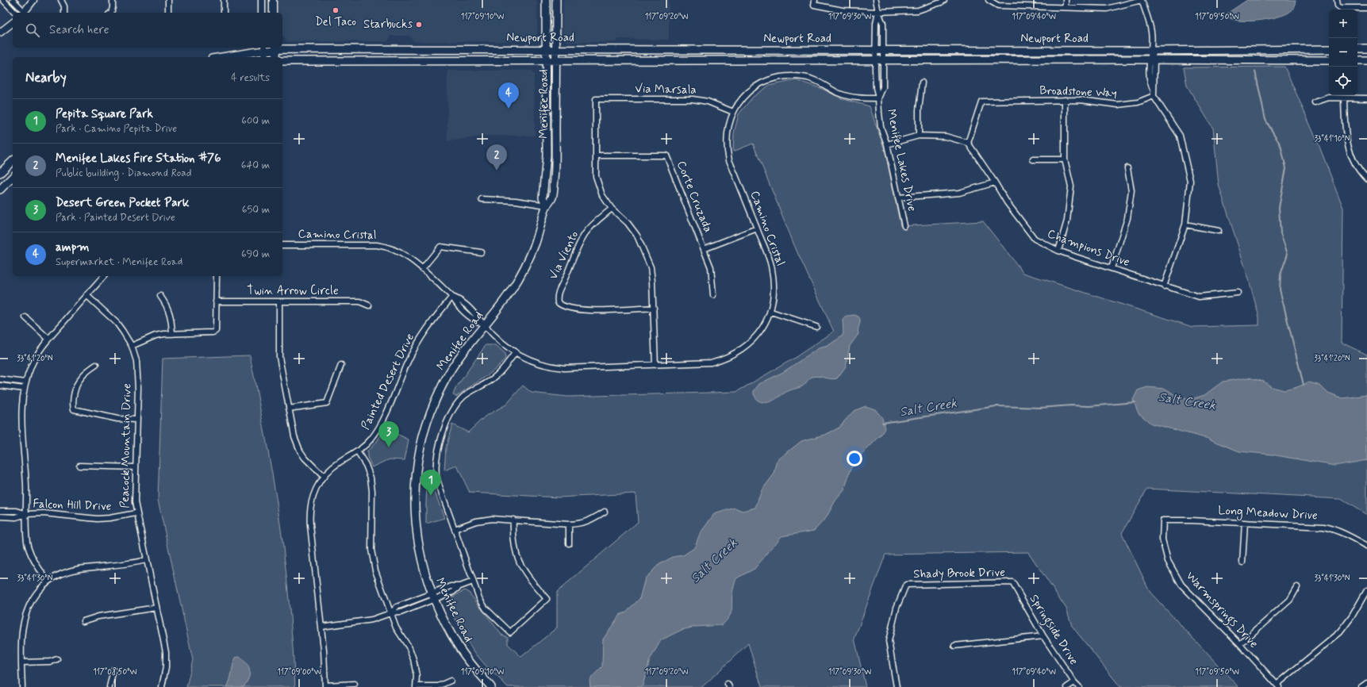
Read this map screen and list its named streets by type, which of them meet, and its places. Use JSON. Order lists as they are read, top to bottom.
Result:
{
  "streets": {
    "main road": ["Newport Road", "Menifee Road"],
    "street": [
      "Via Marsala",
      "Broadstone Way",
      "Menifee Lakes Drive",
      "Corte Cruzada",
      "Camino Cristal",
      "Champions Drive",
      "Via Viento",
      "Twin Arrow Circle",
      "Painted Desert Drive",
      "Peacock Mountain Drive",
      "Falcon Hill Drive",
      "Long Meadow Drive",
      "Shady Brook Drive",
      "Warmsprings Drive",
      "Springside Drive"
    ]
  },
  "crossings": [
    ["Newport Road", "Menifee Road"],
    ["Newport Road", "Menifee Lakes Drive"],
    ["Via Marsala", "Corte Cruzada"],
    ["Via Marsala", "Camino Cristal"],
    ["Broadstone Way", "Champions Drive"],
    ["Menifee Road", "Camino Cristal"],
    ["Menifee Lakes Drive", "Camino Cristal"],
    ["Camino Cristal", "Painted Desert Drive"],
    ["Peacock Mountain Drive", "Falcon Hill Drive"],
    ["Long Meadow Drive", "Warmsprings Drive"],
    ["Shady Brook Drive", "Springside Drive"]
  ],
  "water": ["Salt Creek"],
  "places": ["Del Taco", "Starbucks"],
  "page": {
    "map_buttons": ["+", "−"],
    "search": "Search here",
    "heading": ["Nearby", "4 results"],
    "pins": [
      "4",
      "2",
      "3",
      "1"
    ],
    "list": [
      {
        "mark": "1",
        "name": "Pepita Square Park",
        "note": "Park · Camino Pepita Drive",
        "value": "600 m"
      },
      {
        "mark": "2",
        "name": "Menifee Lakes Fire Station #76",
        "note": "Public building · Diamond Road",
        "value": "640 m"
      },
      {
        "mark": "3",
        "name": "Desert Green Pocket Park",
        "note": "Park · Painted Desert Drive",
        "value": "650 m"
      },
      {
        "mark": "4",
        "name": "ampm",
        "note": "Supermarket · Menifee Road",
        "value": "690 m"
      }
    ]
  },
  "coordinates": [
    "117°09'10\"W",
    "117°09'20\"W",
    "117°09'30\"W",
    "117°09'40\"W",
    "117°09'50\"W",
    "33°41'10\"N",
    "33°41'20\"N",
    "33°41'30\"N",
    "117°08'50\"W",
    "117°09'00\"W"
  ]
}
